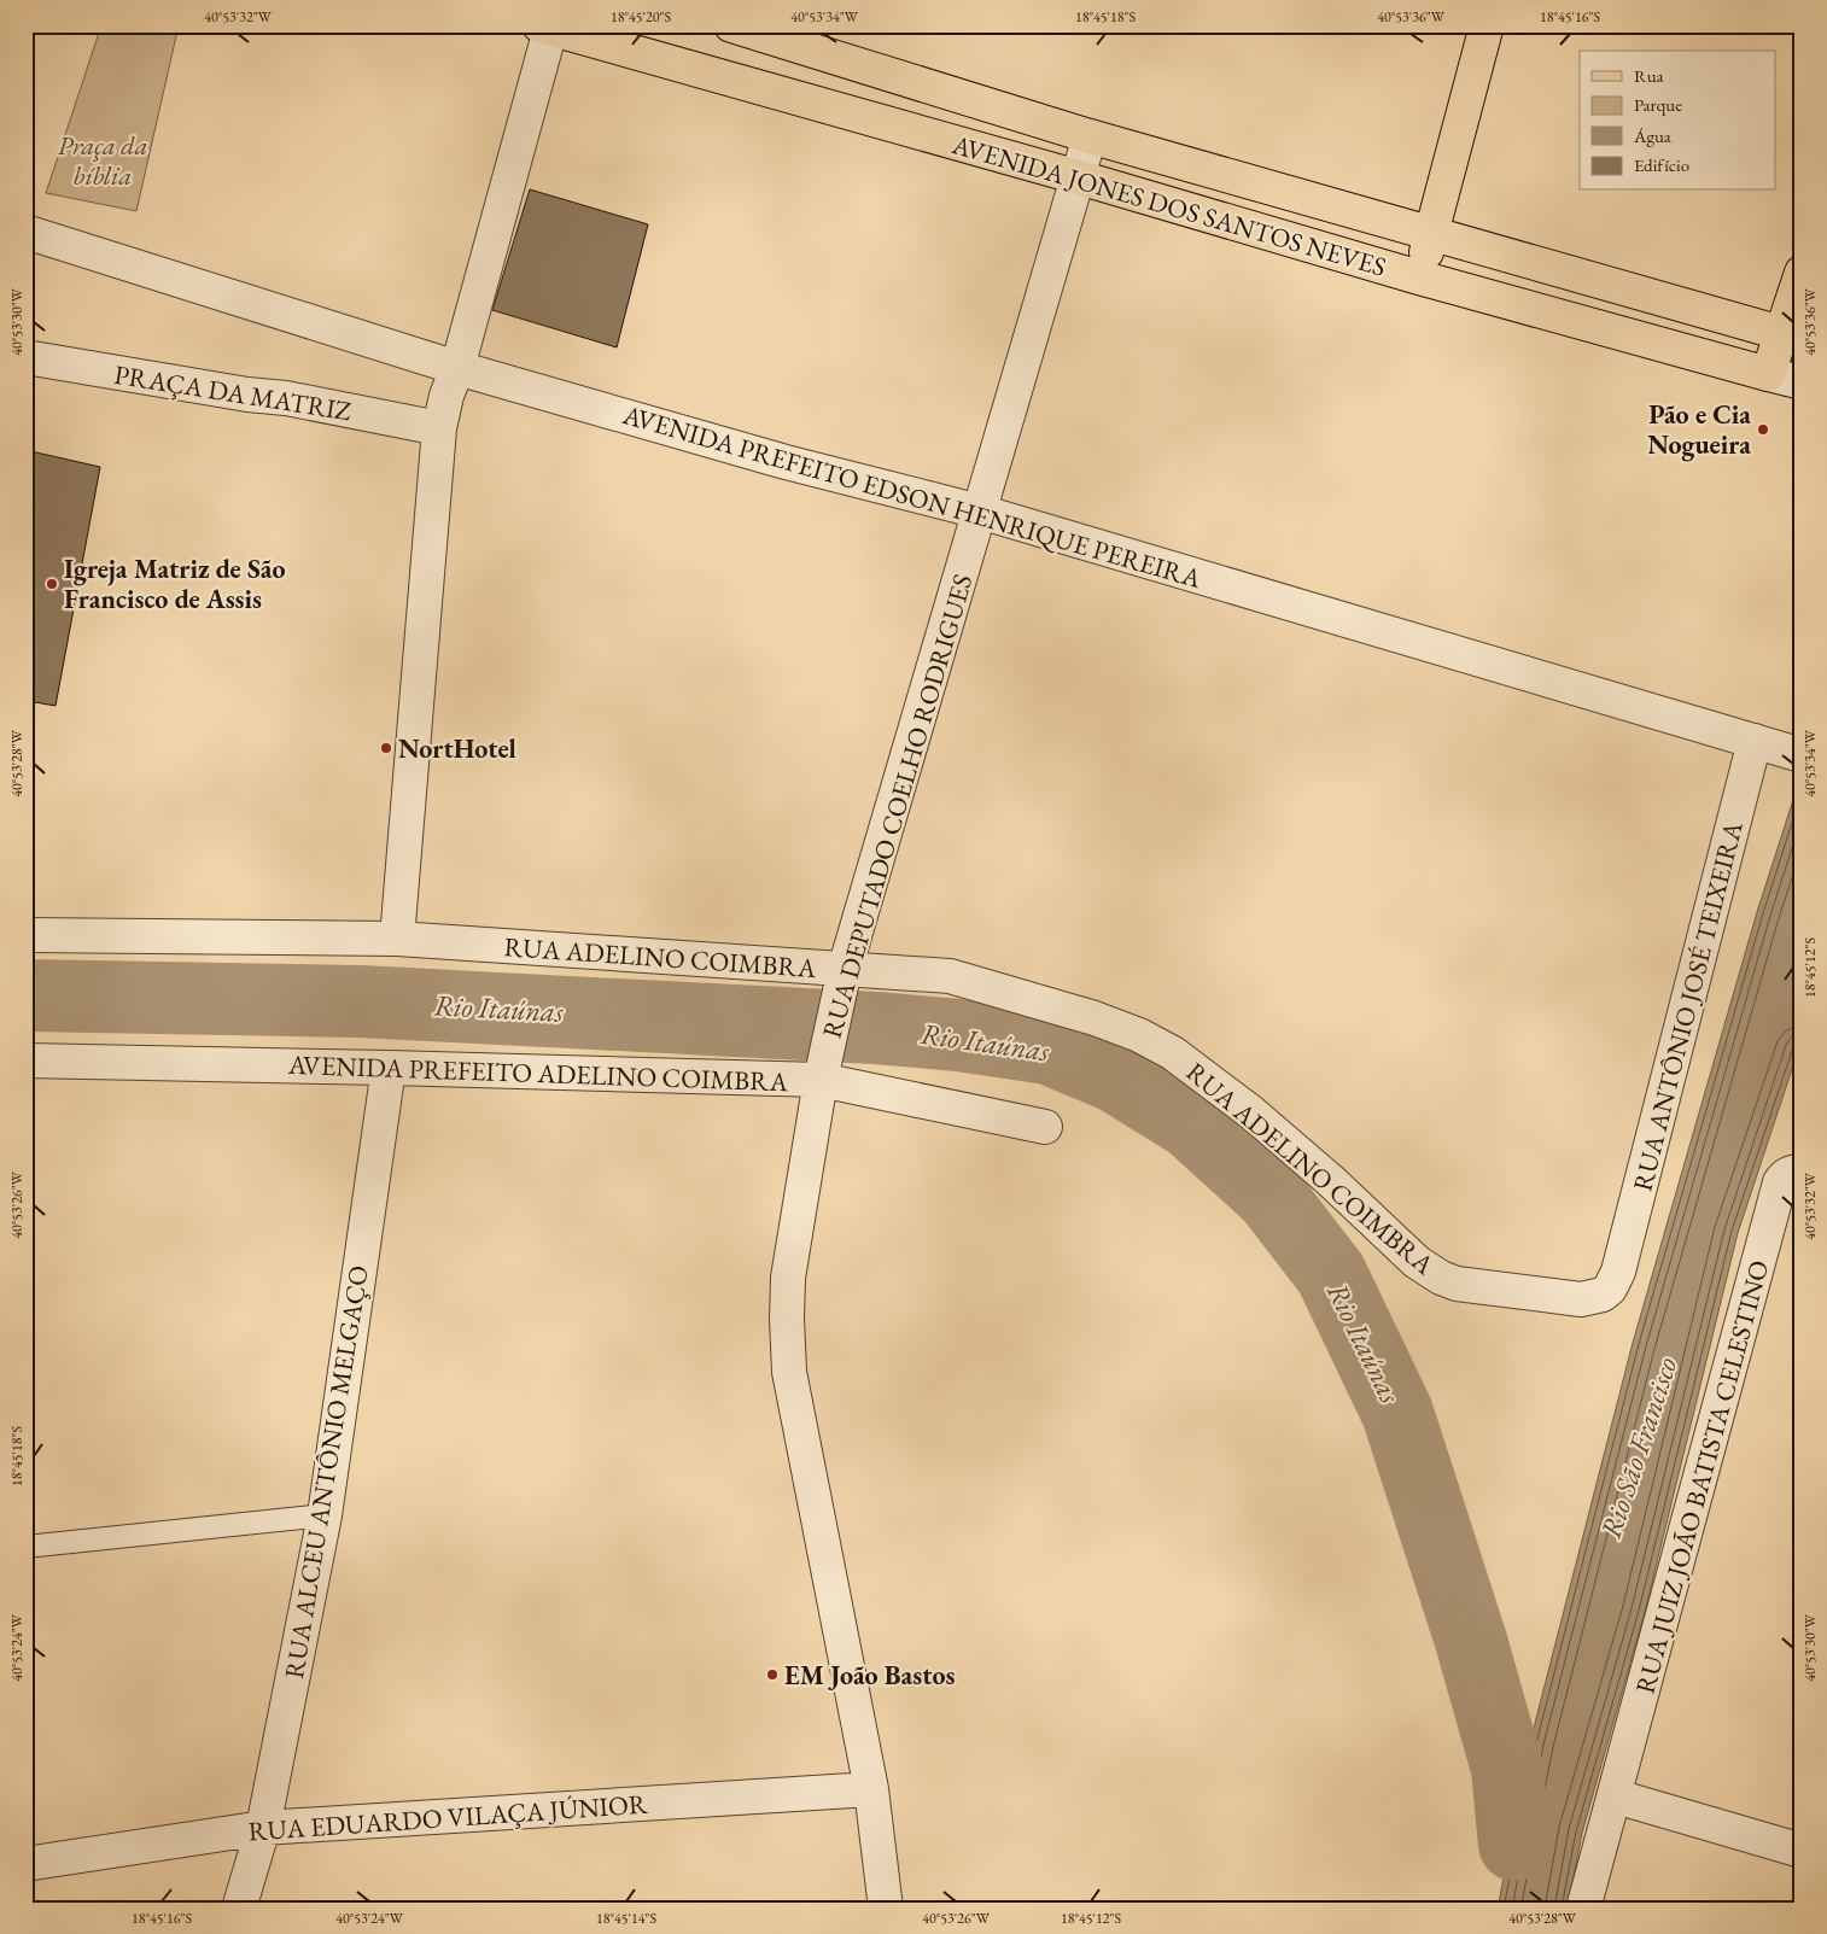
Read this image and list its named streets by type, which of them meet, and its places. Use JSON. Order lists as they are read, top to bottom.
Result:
{
  "streets": {
    "main road": ["AVENIDA JONES DOS SANTOS NEVES"],
    "street": [
      "PRAÇA DA MATRIZ",
      "AVENIDA PREFEITO EDSON HENRIQUE PEREIRA",
      "RUA DEPUTADO COELHO RODRIGUES",
      "RUA ADELINO COIMBRA",
      "RUA ANTÔNIO JOSÉ TEIXEIRA",
      "AVENIDA PREFEITO ADELINO COIMBRA",
      "RUA ALCEU ANTÔNIO MELGAÇO",
      "RUA JUIZ JOÃO BATISTA CELESTINO",
      "RUA EDUARDO VILAÇA JÚNIOR"
    ]
  },
  "crossings": [
    ["AVENIDA JONES DOS SANTOS NEVES", "RUA DEPUTADO COELHO RODRIGUES"],
    ["AVENIDA PREFEITO EDSON HENRIQUE PEREIRA", "RUA DEPUTADO COELHO RODRIGUES"],
    ["AVENIDA PREFEITO EDSON HENRIQUE PEREIRA", "RUA ANTÔNIO JOSÉ TEIXEIRA"],
    ["RUA DEPUTADO COELHO RODRIGUES", "RUA ADELINO COIMBRA"],
    ["RUA DEPUTADO COELHO RODRIGUES", "AVENIDA PREFEITO ADELINO COIMBRA"],
    ["RUA DEPUTADO COELHO RODRIGUES", "RUA EDUARDO VILAÇA JÚNIOR"],
    ["RUA ADELINO COIMBRA", "RUA ANTÔNIO JOSÉ TEIXEIRA"],
    ["AVENIDA PREFEITO ADELINO COIMBRA", "RUA ALCEU ANTÔNIO MELGAÇO"],
    ["RUA ALCEU ANTÔNIO MELGAÇO", "RUA EDUARDO VILAÇA JÚNIOR"]
  ],
  "water": ["Rio Itaúnas", "Rio São Francisco"],
  "parks": ["Praça da bíblia"],
  "places": [
    "Pão e Cia Nogueira",
    "Igreja Matriz de São Francisco de Assis",
    "NortHotel",
    "EM João Bastos"
  ],
  "legend": [
    "Rua",
    "Parque",
    "Água",
    "Edifício"
  ],
  "coordinates": [
    "40°53'32\"W",
    "18°45'20\"S",
    "40°53'34\"W",
    "18°45'18\"S",
    "40°53'36\"W",
    "18°45'16\"S",
    "40°53'30\"W",
    "40°53'28\"W",
    "18°45'12\"S",
    "40°53'26\"W",
    "40°53'24\"W",
    "18°45'14\"S"
  ]
}
